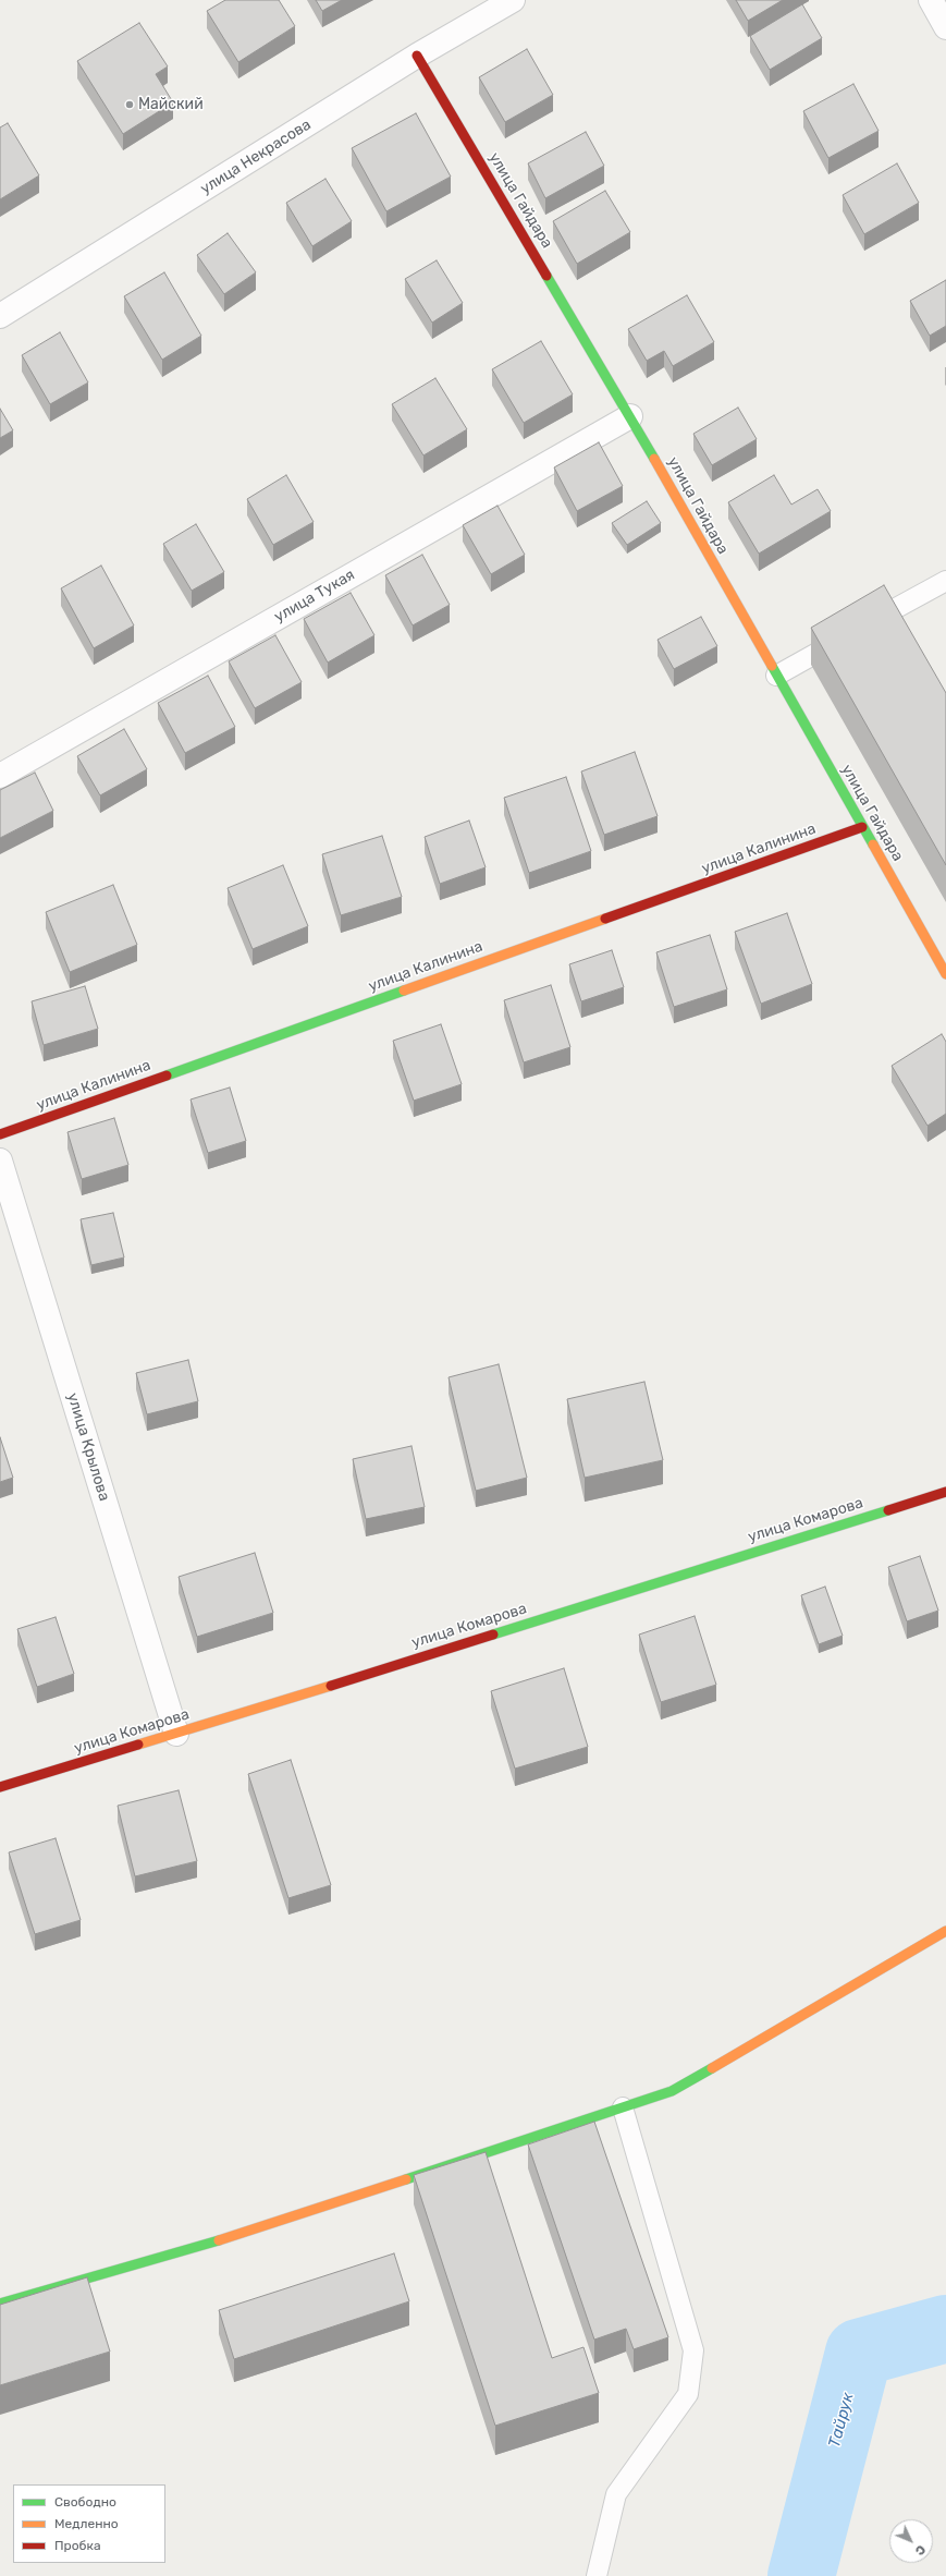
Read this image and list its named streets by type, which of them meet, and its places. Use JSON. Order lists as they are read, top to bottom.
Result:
{
  "streets": {
    "street": [
      "улица Некрасова",
      "улица Гайдара",
      "улица Тукая",
      "улица Калинина",
      "улица Крылова",
      "улица Комарова"
    ]
  },
  "crossings": [
    ["улица Некрасова", "улица Гайдара"],
    ["улица Гайдара", "улица Тукая"],
    ["улица Гайдара", "улица Калинина"],
    ["улица Крылова", "улица Комарова"]
  ],
  "water": ["Тайрук"],
  "places": ["Майский"],
  "legend": ["Свободно", "Медленно", "Пробка"],
  "north": "bottom right"
}
